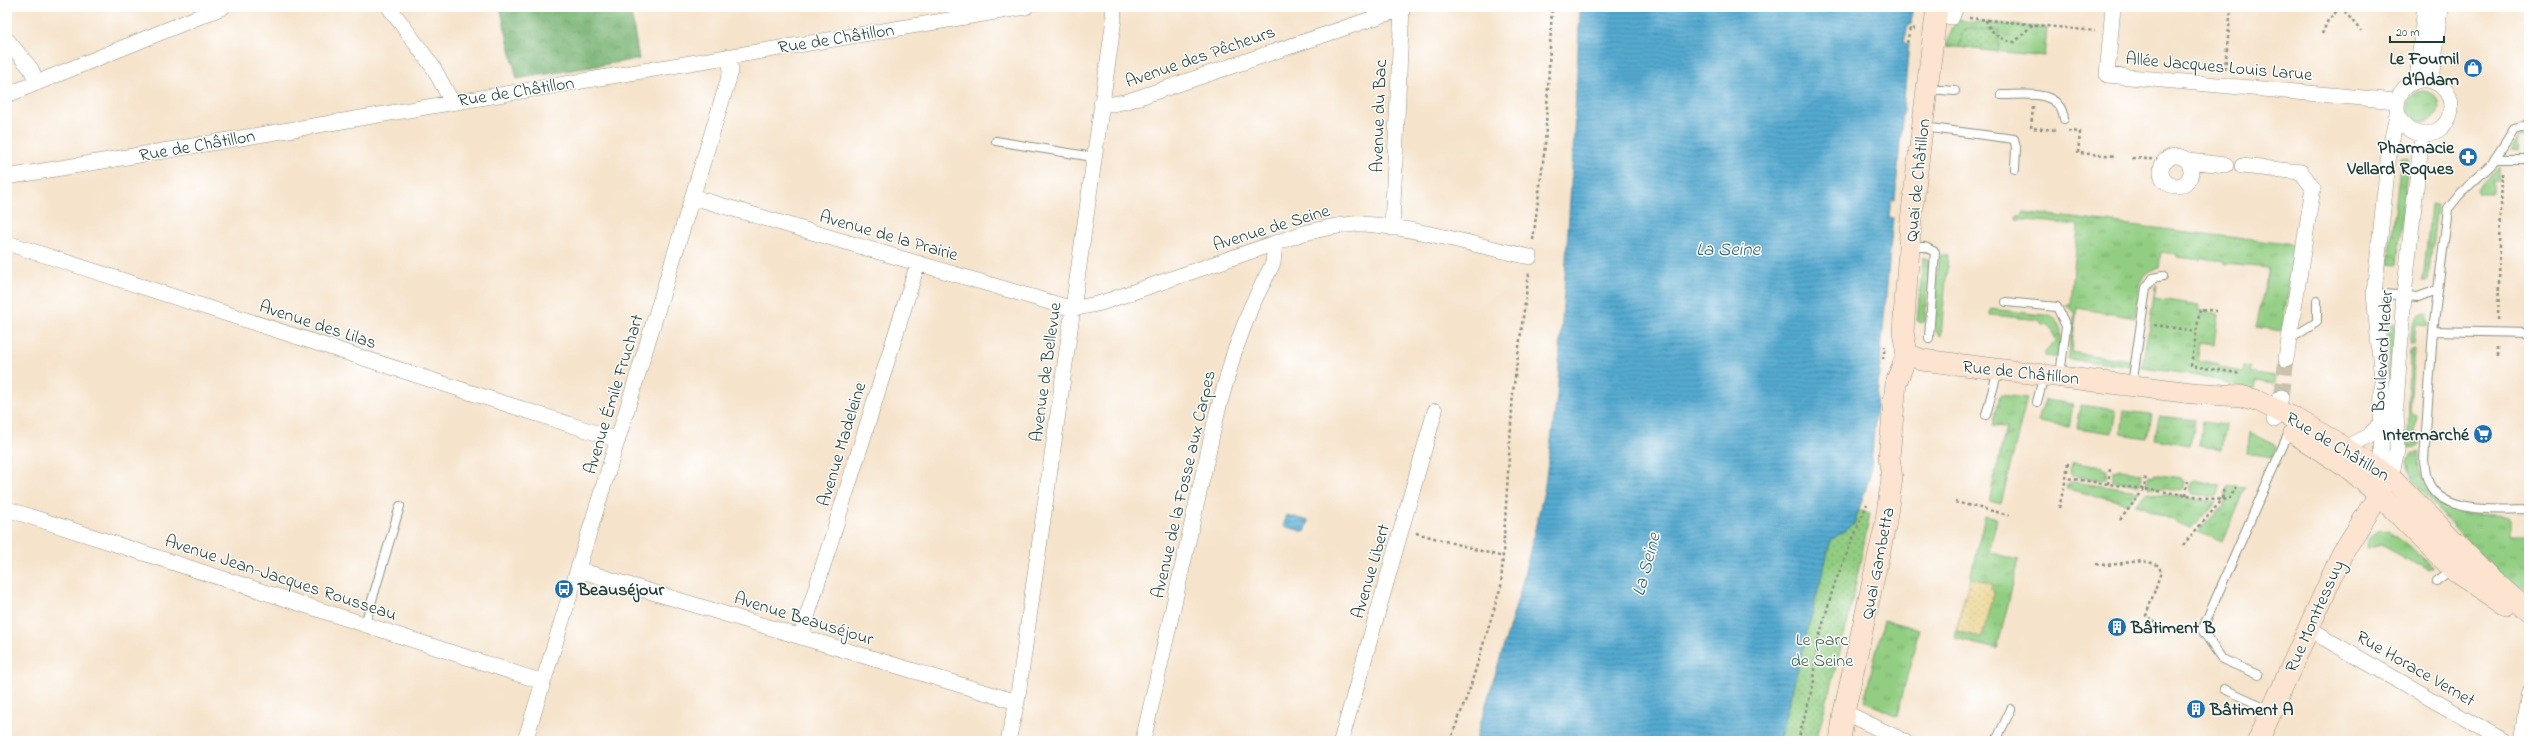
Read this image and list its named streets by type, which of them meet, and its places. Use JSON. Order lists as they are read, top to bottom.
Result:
{
  "streets": {
    "main road": [
      "Rue de Châtillon",
      "Quai de Châtillon",
      "Quai Gambetta",
      "Rue Monttessuy"
    ],
    "street": [
      "Avenue des Pêcheurs",
      "Allée Jacques Louis Larue",
      "Avenue du Bac",
      "Avenue de Seine",
      "Avenue de la Prairie",
      "Avenue des Lilas",
      "Boulevard Meder",
      "Avenue de Bellevue",
      "Avenue Émile Fruchart",
      "Avenue Madeleine",
      "Avenue de la Fosse aux Carpes",
      "Avenue Libert",
      "Avenue Jean-Jacques Rousseau",
      "Avenue Beauséjour",
      "Rue Horace Vernet"
    ]
  },
  "crossings": [
    ["Rue de Châtillon", "Quai de Châtillon"],
    ["Rue de Châtillon", "Boulevard Meder"],
    ["Rue de Châtillon", "Avenue Émile Fruchart"],
    ["Rue de Châtillon", "Quai Gambetta"],
    ["Rue de Châtillon", "Rue Monttessuy"],
    ["Avenue des Pêcheurs", "Avenue du Bac"],
    ["Avenue des Pêcheurs", "Avenue de Bellevue"],
    ["Allée Jacques Louis Larue", "Boulevard Meder"],
    ["Avenue du Bac", "Avenue de Seine"],
    ["Quai de Châtillon", "Quai Gambetta"],
    ["Avenue de Seine", "Avenue de la Prairie"],
    ["Avenue de Seine", "Avenue de Bellevue"],
    ["Avenue de Seine", "Avenue de la Fosse aux Carpes"],
    ["Avenue de la Prairie", "Avenue de Bellevue"],
    ["Avenue de la Prairie", "Avenue Émile Fruchart"],
    ["Avenue de la Prairie", "Avenue Madeleine"],
    ["Avenue des Lilas", "Avenue Émile Fruchart"],
    ["Boulevard Meder", "Rue Monttessuy"],
    ["Avenue de Bellevue", "Avenue Beauséjour"],
    ["Avenue Émile Fruchart", "Avenue Jean-Jacques Rousseau"],
    ["Avenue Émile Fruchart", "Avenue Beauséjour"],
    ["Avenue Madeleine", "Avenue Beauséjour"],
    ["Rue Monttessuy", "Rue Horace Vernet"]
  ],
  "water": ["La Seine"],
  "parks": ["Le parc de Seine"],
  "places": {
    "shop": ["Le Fournil d’Adam"],
    "pharmacy": ["Pharmacie Vellard Roques"],
    "supermarket": ["Intermarché"],
    "bus stop": ["Beauséjour"],
    "building": ["Bâtiment B", "Bâtiment A"]
  },
  "scale_bar": "20 m"
}
